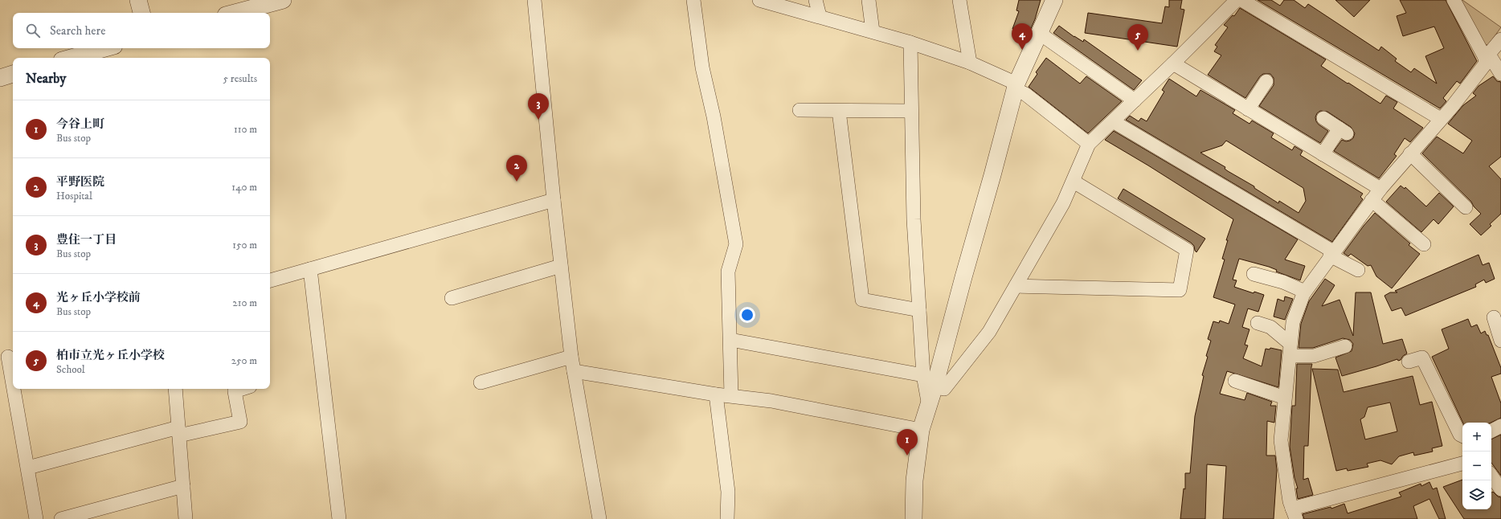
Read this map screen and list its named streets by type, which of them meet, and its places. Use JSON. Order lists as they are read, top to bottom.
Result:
{
  "page": {
    "search": "Search here",
    "pins": [
      "4",
      "5",
      "3",
      "2",
      "1"
    ],
    "heading": ["Nearby", "5 results"],
    "list": [
      {
        "mark": "1",
        "name": "今谷上町",
        "note": "Bus stop",
        "value": "110 m"
      },
      {
        "mark": "2",
        "name": "平野医院",
        "note": "Hospital",
        "value": "140 m"
      },
      {
        "mark": "3",
        "name": "豊住一丁目",
        "note": "Bus stop",
        "value": "150 m"
      },
      {
        "mark": "4",
        "name": "光ヶ丘小学校前",
        "note": "Bus stop",
        "value": "210 m"
      },
      {
        "mark": "5",
        "name": "柏市立光ヶ丘小学校",
        "note": "School",
        "value": "250 m"
      }
    ],
    "map_buttons": ["+", "−"]
  }
}
